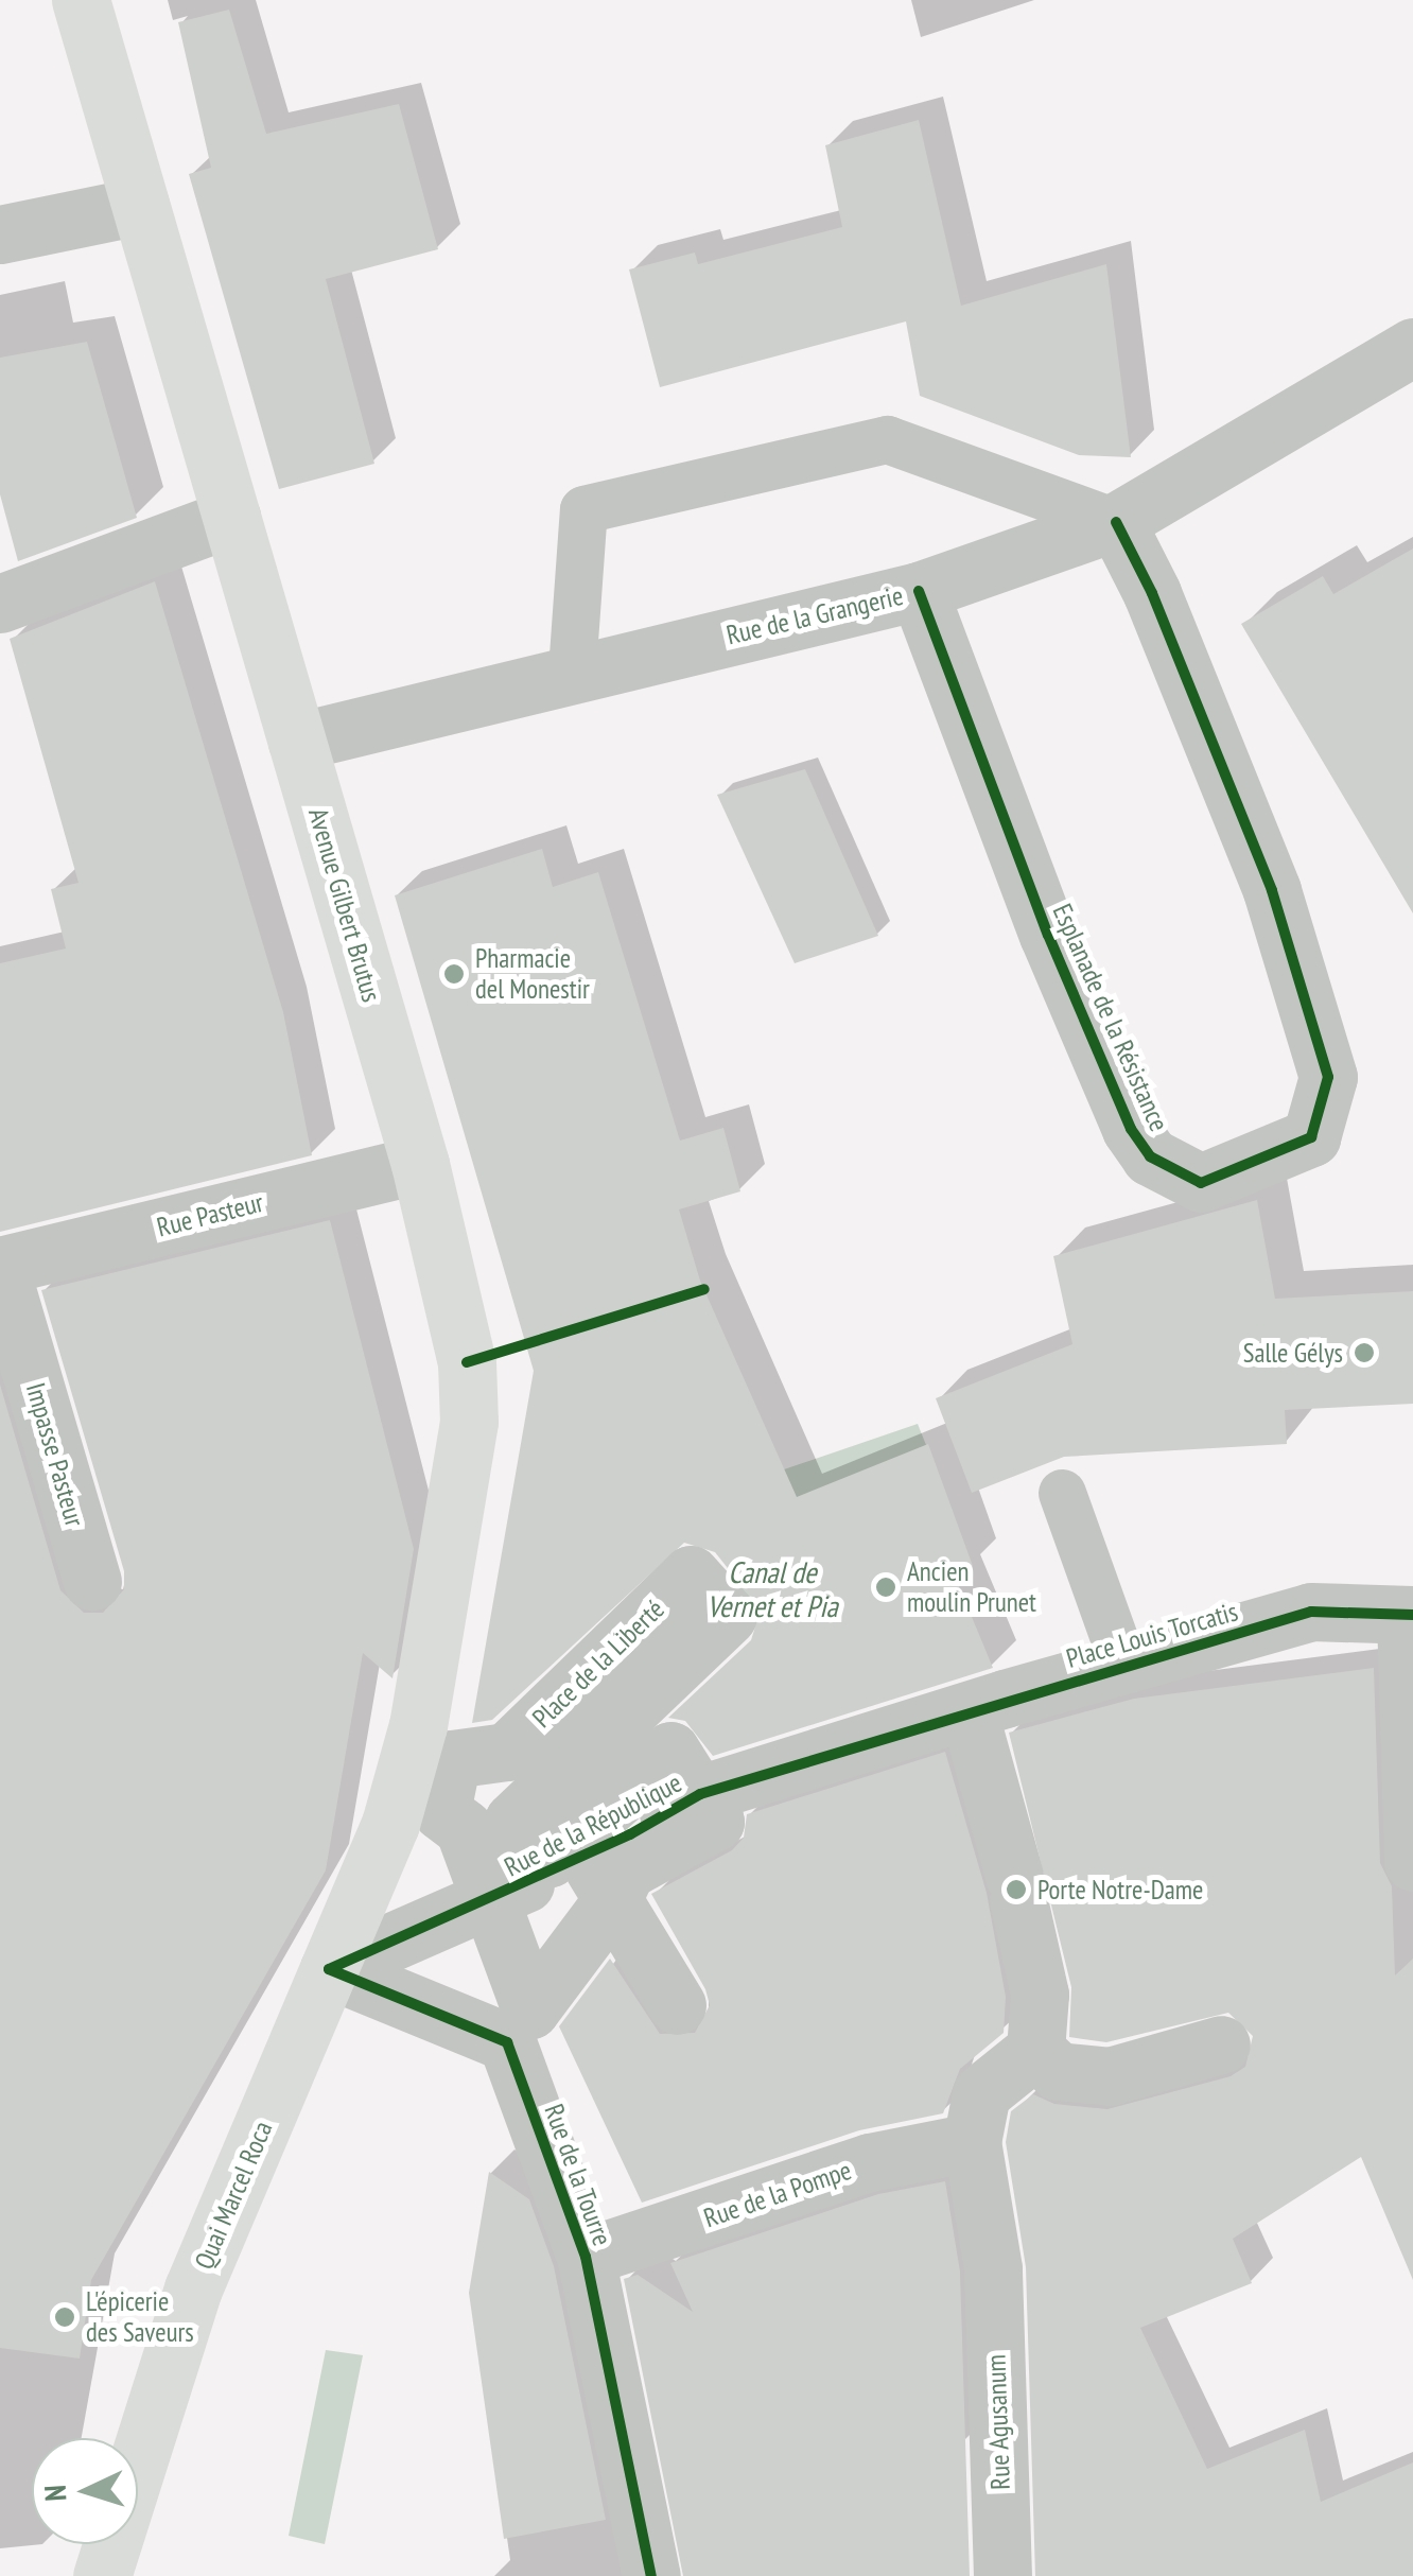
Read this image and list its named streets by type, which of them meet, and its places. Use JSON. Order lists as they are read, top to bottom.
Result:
{
  "streets": {
    "main road": ["Avenue Gilbert Brutus", "Quai Marcel Roca"],
    "street": [
      "Rue de la Grangerie",
      "Esplanade de la Résistance",
      "Rue Pasteur",
      "Impasse Pasteur",
      "Place Louis Torcatis",
      "Place de la Liberté",
      "Rue de la République",
      "Rue de la Tourre",
      "Rue de la Pompe",
      "Rue Agusanum"
    ]
  },
  "crossings": [
    ["Rue de la Grangerie", "Avenue Gilbert Brutus"],
    ["Rue de la Grangerie", "Esplanade de la Résistance"],
    ["Avenue Gilbert Brutus", "Rue Pasteur"],
    ["Avenue Gilbert Brutus", "Quai Marcel Roca"],
    ["Rue Pasteur", "Impasse Pasteur"],
    ["Place Louis Torcatis", "Rue de la République"],
    ["Place de la Liberté", "Rue de la République"],
    ["Rue de la République", "Rue de la Tourre"],
    ["Rue de la République", "Quai Marcel Roca"],
    ["Rue de la Tourre", "Rue de la Pompe"],
    ["Rue de la Tourre", "Quai Marcel Roca"],
    ["Rue de la Pompe", "Rue Agusanum"]
  ],
  "water": ["Canal de Vernet et Pia"],
  "places": [
    "Pharmacie del Monestir",
    "Salle Gélys",
    "Ancien moulin Prunet",
    "Porte Notre-Dame",
    "L'épicerie des Saveurs"
  ],
  "north": "left"
}
